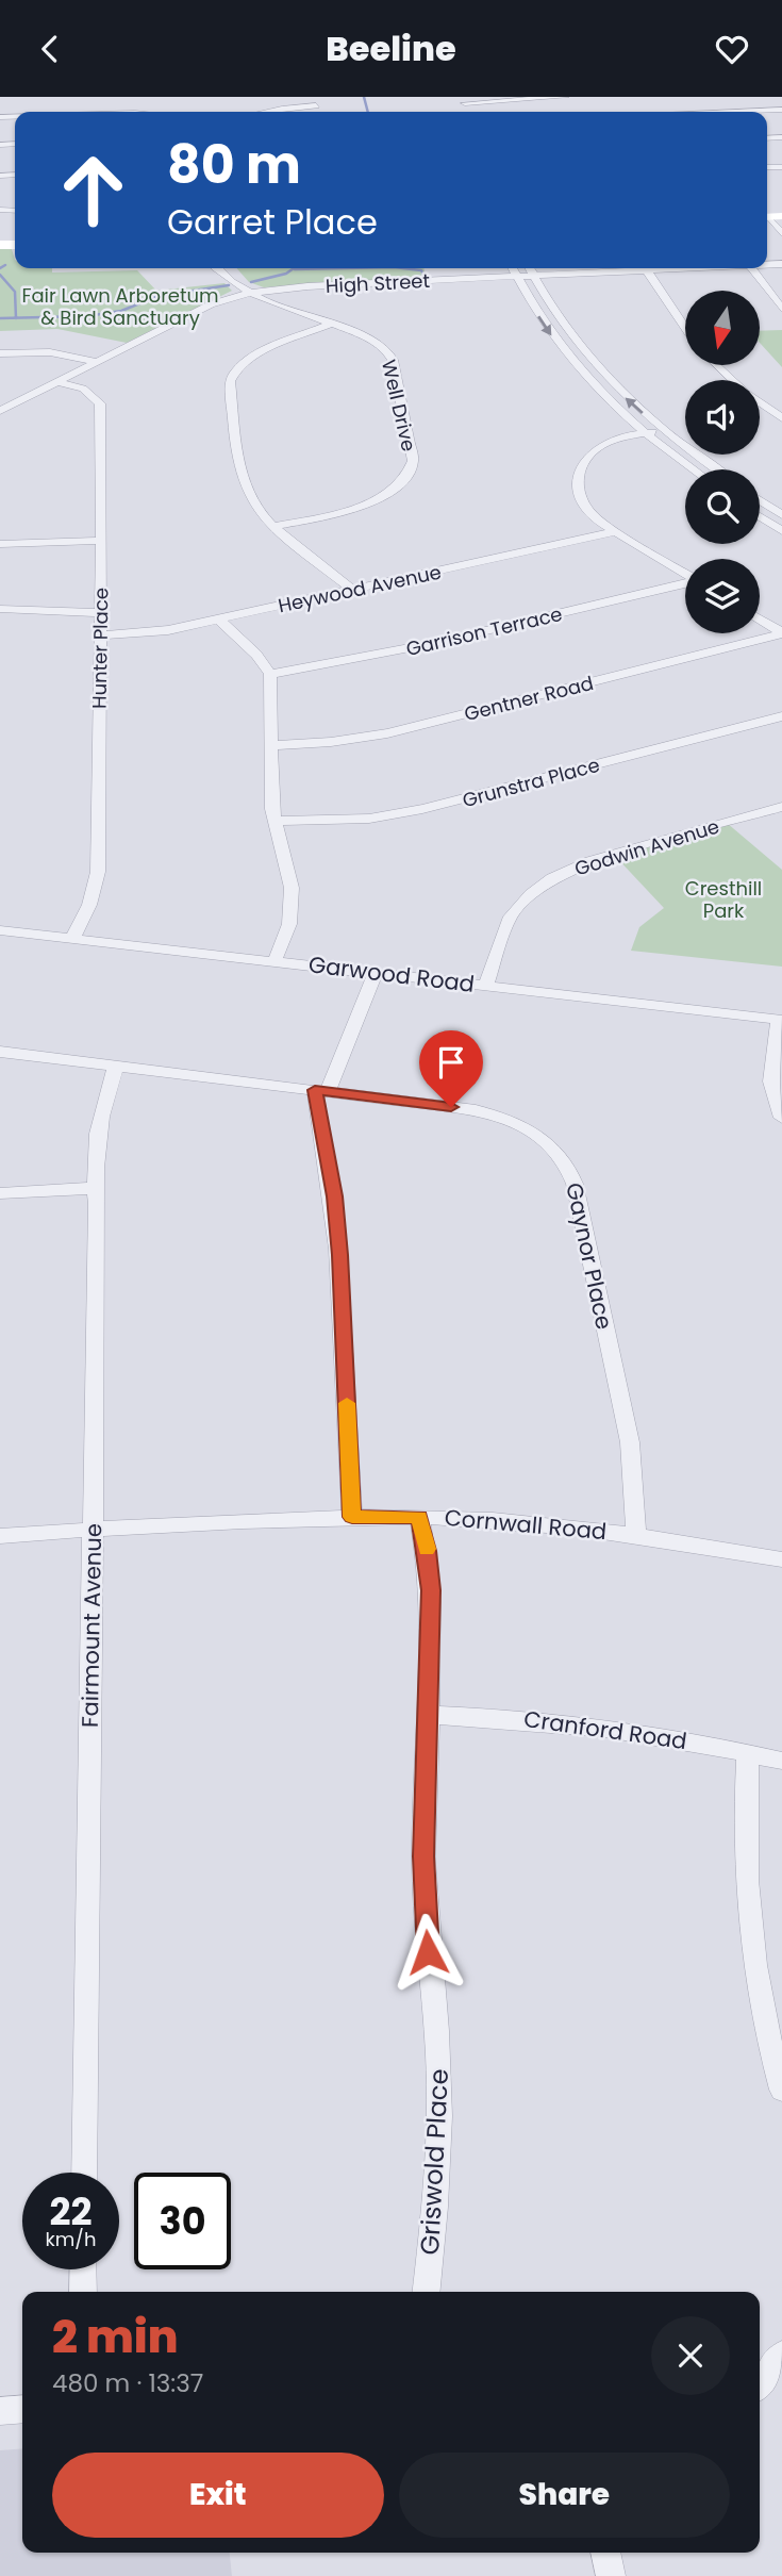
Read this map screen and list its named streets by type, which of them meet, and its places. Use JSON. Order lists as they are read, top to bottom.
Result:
{
  "streets": {
    "street": [
      "High Street",
      "Well Drive",
      "Heywood Avenue",
      "Garrison Terrace",
      "Hunter Place",
      "Gentner Road",
      "Grunstra Place",
      "Godwin Avenue",
      "Garwood Road",
      "Gaynor Place",
      "Cornwall Road",
      "Fairmount Avenue",
      "Cranford Road",
      "Griswold Place"
    ]
  },
  "crossings": [
    ["High Street", "Well Drive"],
    ["High Street", "Hunter Place"],
    ["Heywood Avenue", "Hunter Place"],
    ["Hunter Place", "Garwood Road"],
    ["Godwin Avenue", "Garwood Road"],
    ["Gaynor Place", "Cornwall Road"],
    ["Gaynor Place", "Fairmount Avenue"],
    ["Cornwall Road", "Fairmount Avenue"],
    ["Cornwall Road", "Griswold Place"],
    ["Cranford Road", "Griswold Place"]
  ],
  "parks": ["Fair Lawn Arboretum & Bird Sanctuary", "Cresthill Park"],
  "north": "bottom",
  "page": {
    "header": "Beeline",
    "turn": ["80 m", "Garret Place"],
    "speed": "22 km/h",
    "limit": "30",
    "heading": ["2 min", "480 m · 13:37"],
    "buttons": ["Exit", "Share"]
  }
}
